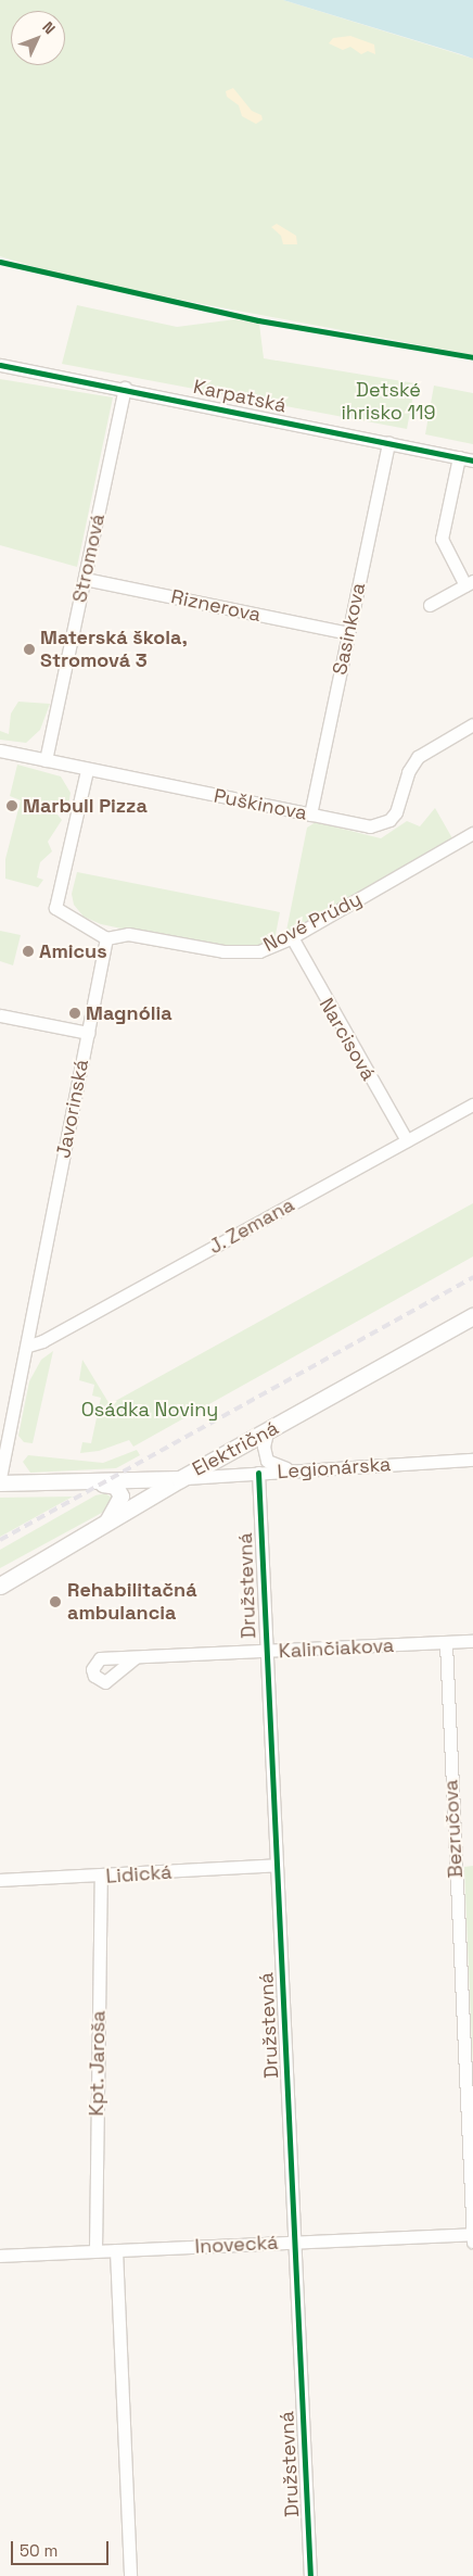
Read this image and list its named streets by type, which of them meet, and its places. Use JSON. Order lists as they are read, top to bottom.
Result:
{
  "streets": {
    "main road": ["Električná"],
    "street": [
      "Karpatská",
      "Stromová",
      "Riznerova",
      "Sasinkova",
      "Puškinova",
      "Nové Prúdy",
      "Narcisová",
      "Javorinská",
      "J. Zemana",
      "Legionárska",
      "Družstevná",
      "Kalinčiakova",
      "Bezručova",
      "Lidická",
      "Kpt. Jaroša",
      "Inovecká"
    ]
  },
  "crossings": [
    ["Karpatská", "Stromová"],
    ["Karpatská", "Sasinkova"],
    ["Stromová", "Riznerova"],
    ["Stromová", "Puškinova"],
    ["Riznerova", "Sasinkova"],
    ["Sasinkova", "Puškinova"],
    ["Nové Prúdy", "Narcisová"],
    ["Nové Prúdy", "Javorinská"],
    ["Narcisová", "J. Zemana"],
    ["Javorinská", "J. Zemana"],
    ["Električná", "Legionárska"],
    ["Legionárska", "Družstevná"],
    ["Družstevná", "Kalinčiakova"],
    ["Družstevná", "Lidická"],
    ["Družstevná", "Inovecká"],
    ["Kalinčiakova", "Bezručova"],
    ["Bezručova", "Inovecká"],
    ["Lidická", "Kpt. Jaroša"],
    ["Kpt. Jaroša", "Inovecká"]
  ],
  "parks": ["Detské ihrisko 119", "Osádka Noviny"],
  "places": [
    "Materská škola, Stromová 3",
    "Marbull Pizza",
    "Amicus",
    "Magnólia",
    "Rehabilitačná ambulancia"
  ],
  "scale_bar": "50 m",
  "north": "top right"
}
